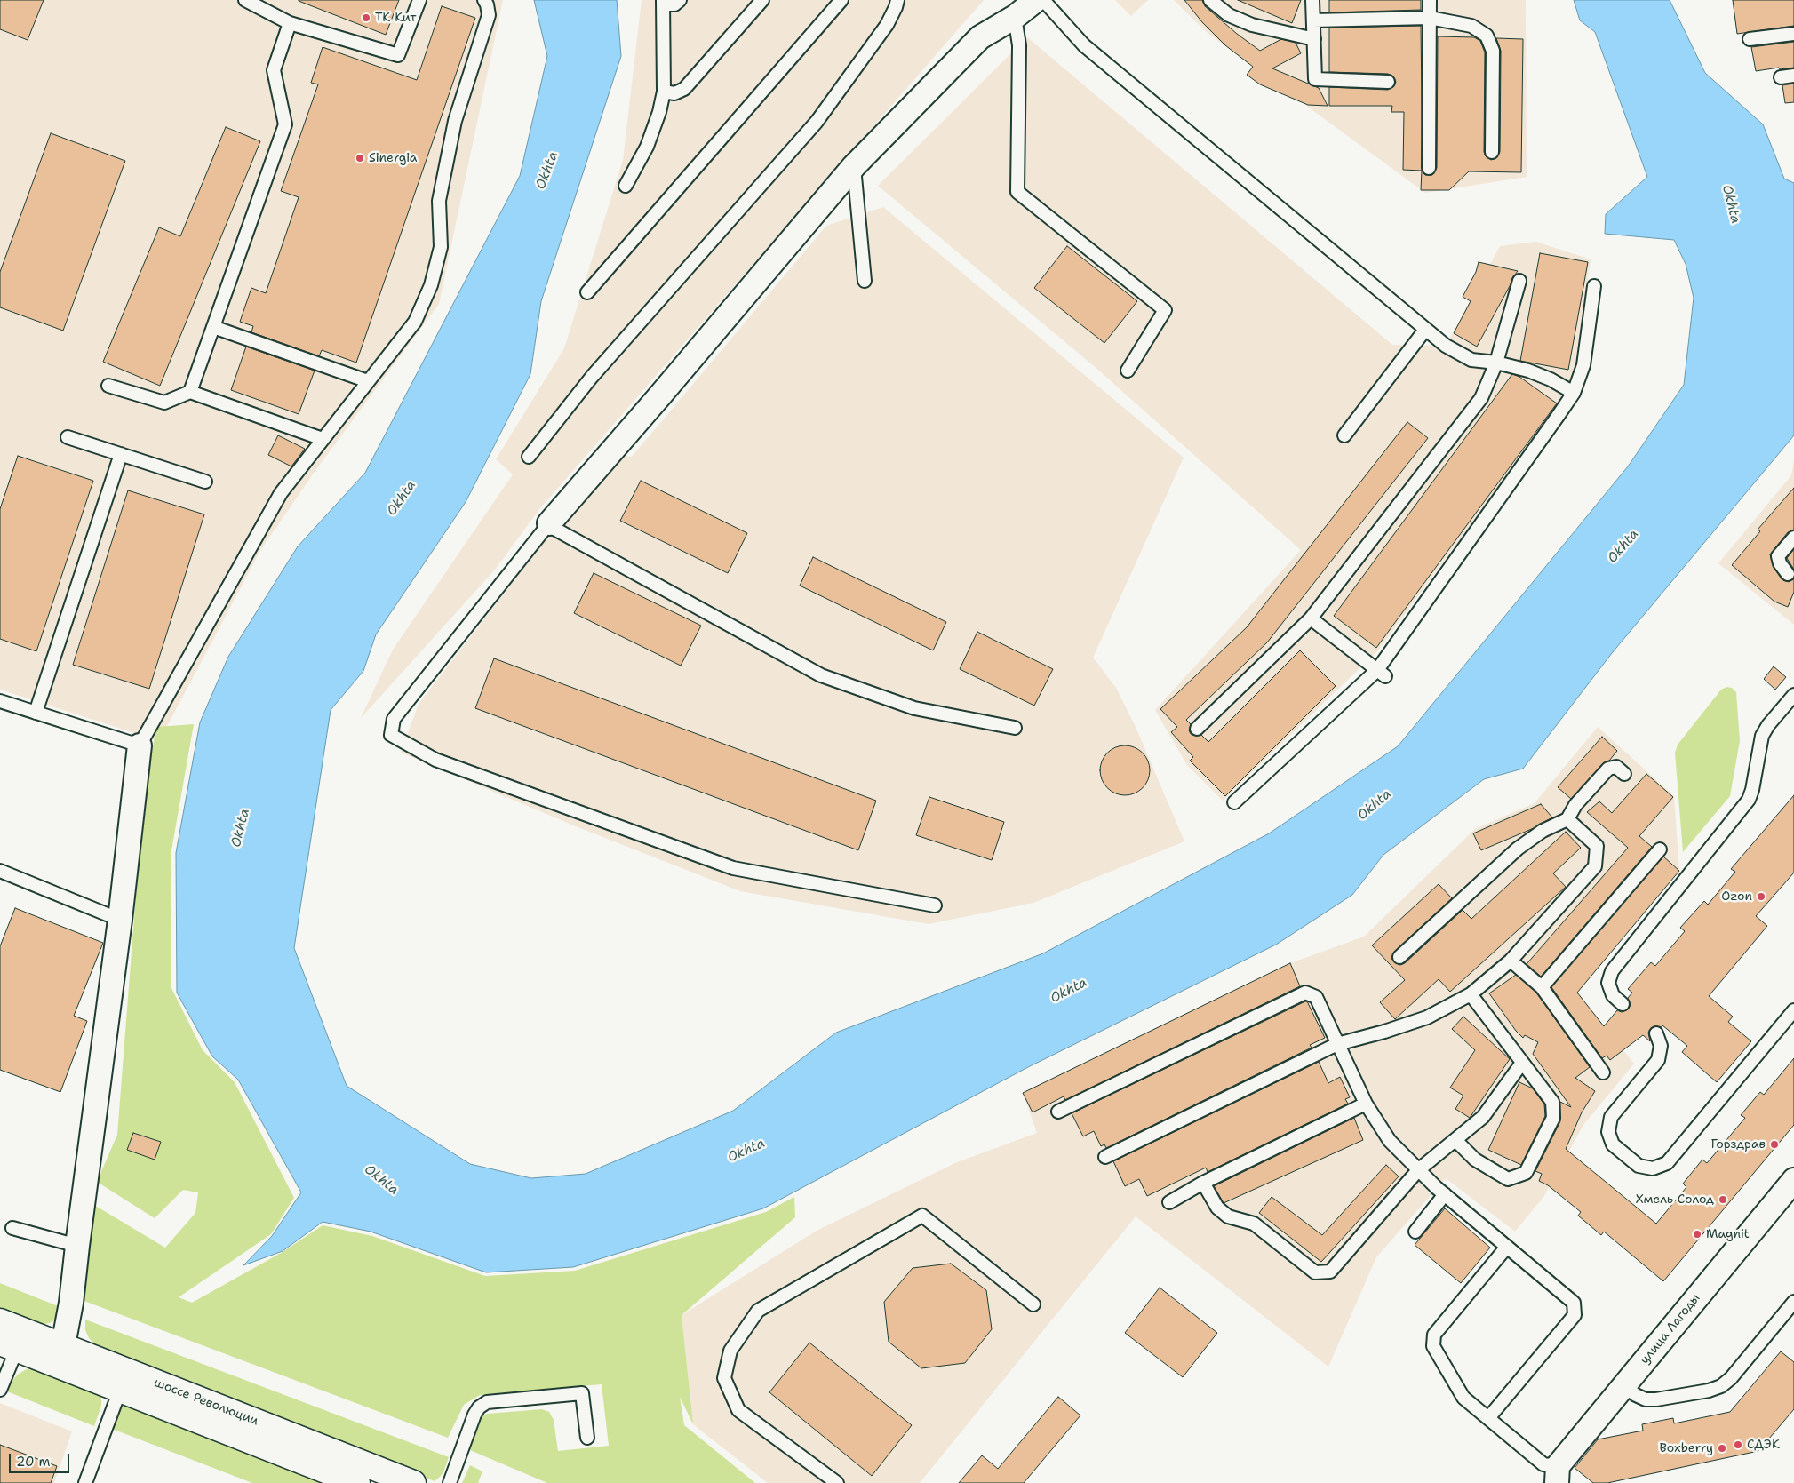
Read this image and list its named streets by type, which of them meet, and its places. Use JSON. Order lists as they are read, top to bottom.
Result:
{
  "streets": {
    "main road": ["шоссе Революции"],
    "street": ["улица Лагоды"]
  },
  "water": ["Okhta"],
  "places": [
    "ТК Кит",
    "Sinergia",
    "Ozon",
    "Горздрав",
    "Хмель Солод",
    "Magnit",
    "СДЭК",
    "Boxberry"
  ],
  "scale_bar": "20 m"
}
